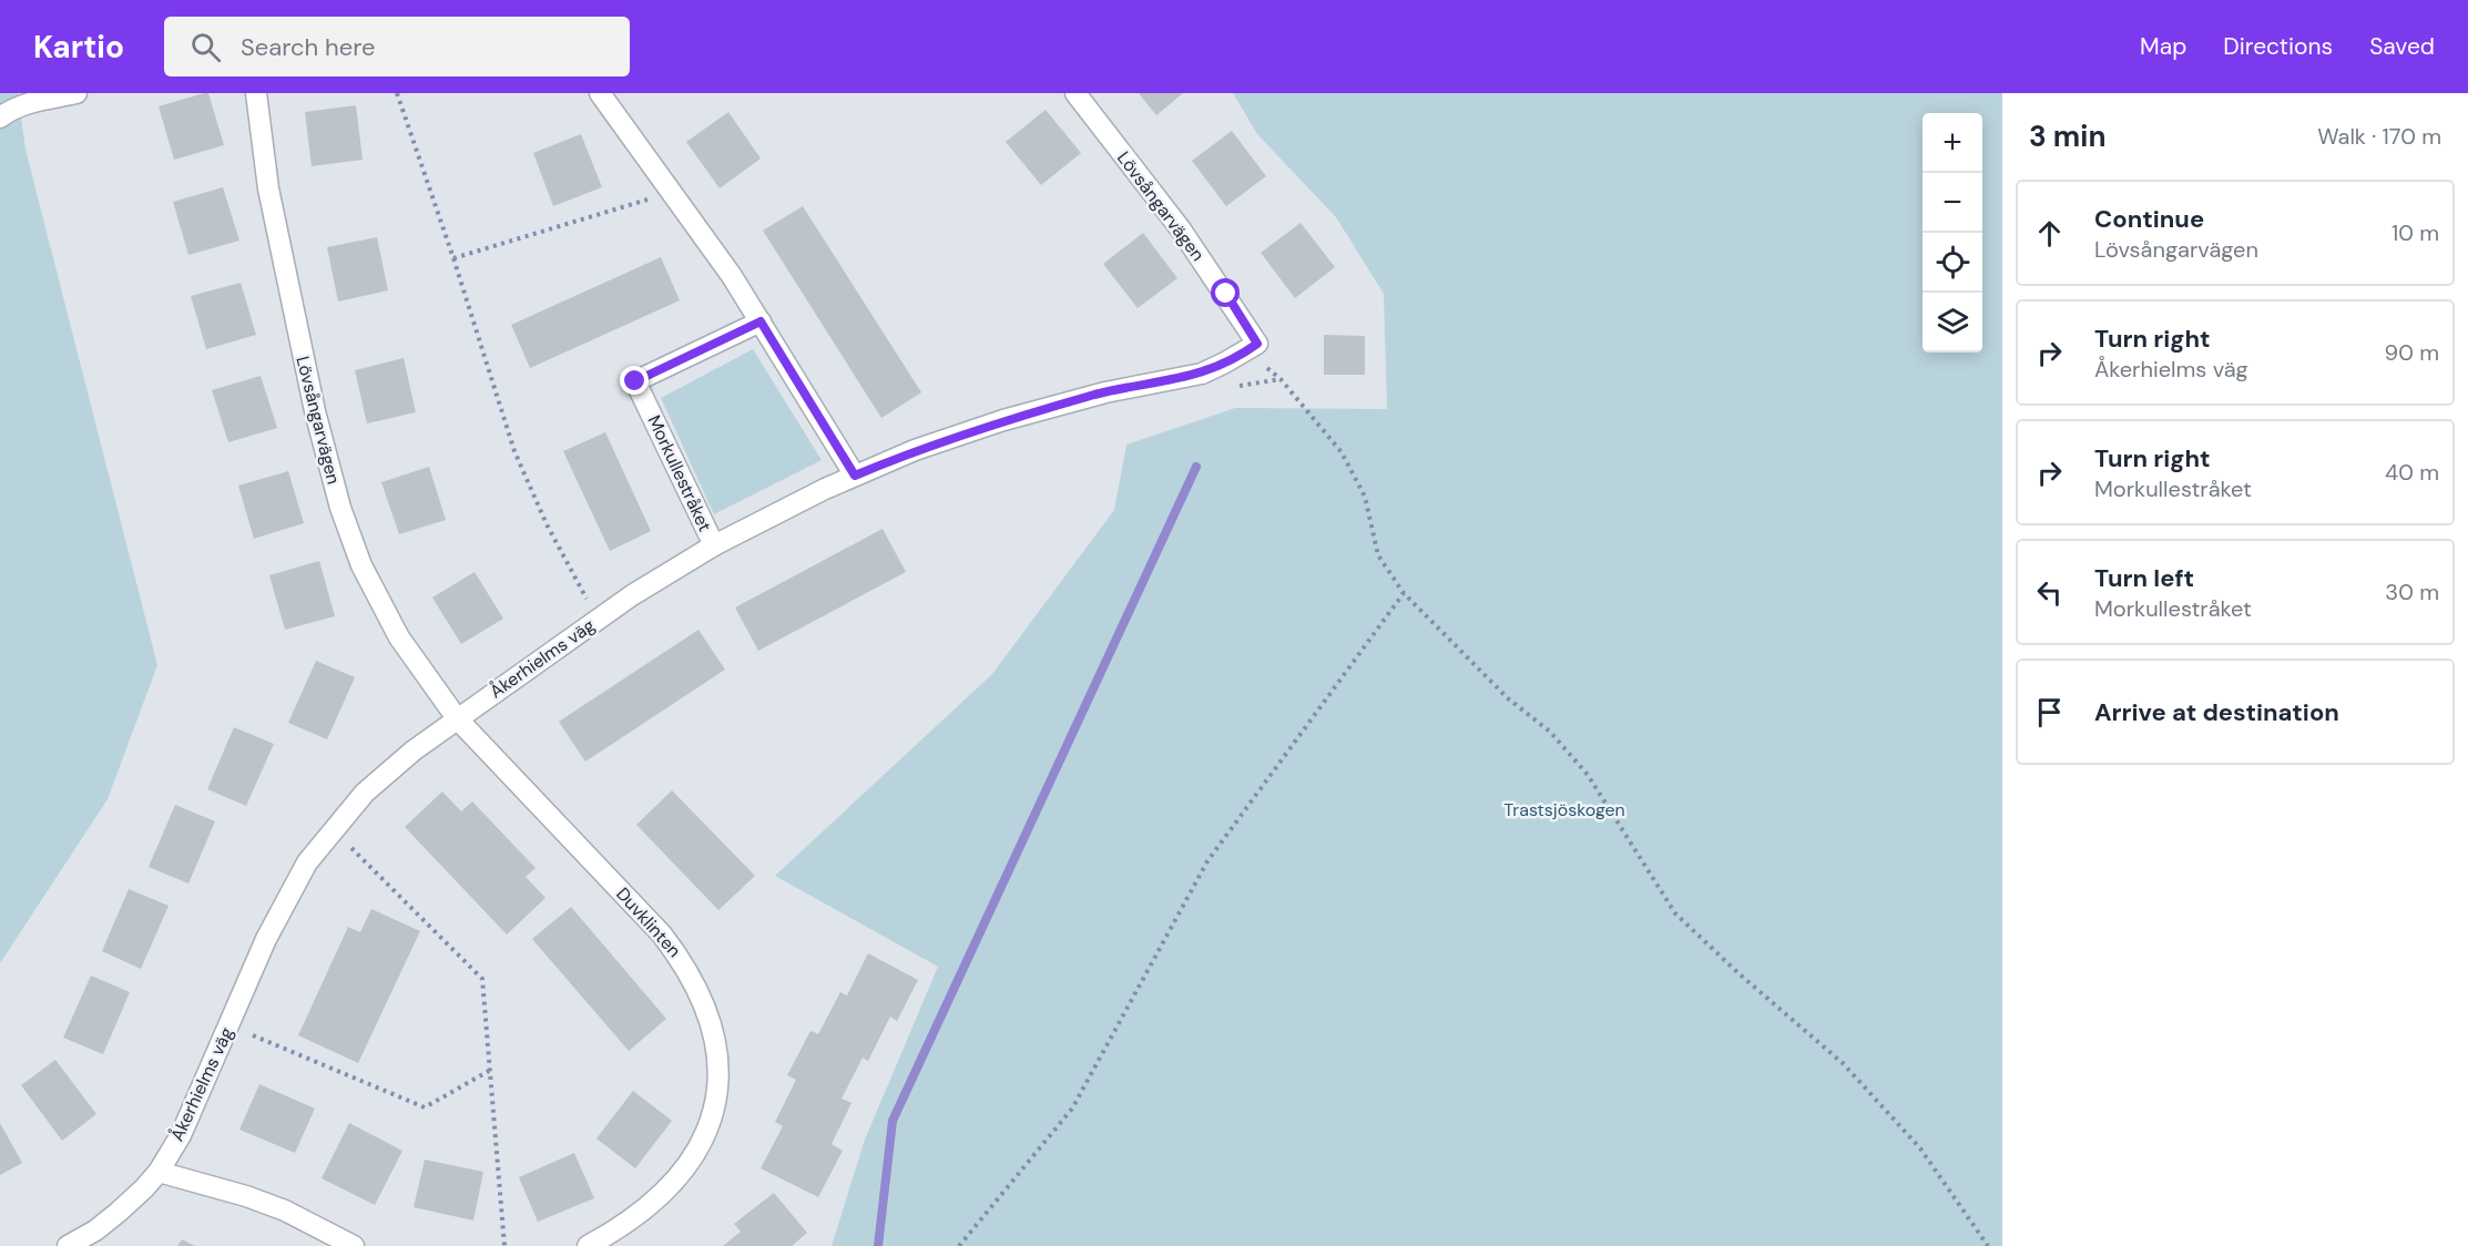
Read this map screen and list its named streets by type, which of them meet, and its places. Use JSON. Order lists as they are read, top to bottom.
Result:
{
  "streets": {
    "street": [
      "Lövsångarvägen",
      "Morkullestråket",
      "Åkerhielms väg",
      "Duvklinten"
    ]
  },
  "crossings": [
    ["Lövsångarvägen", "Åkerhielms väg"],
    ["Lövsångarvägen", "Duvklinten"],
    ["Morkullestråket", "Åkerhielms väg"],
    ["Åkerhielms väg", "Duvklinten"]
  ],
  "parks": ["Trastsjöskogen"],
  "page": {
    "header": "Kartio",
    "search": "Search here",
    "nav": ["Map", "Directions", "Saved"],
    "heading": ["3 min", "Walk · 170 m"],
    "map_buttons": ["+", "−"],
    "list": [
      ["Continue", "Lövsångarvägen", "10 m"],
      ["Turn right", "Åkerhielms väg", "90 m"],
      ["Turn right", "Morkullestråket", "40 m"],
      ["Turn left", "Morkullestråket", "30 m"],
      "Arrive at destination"
    ]
  }
}
